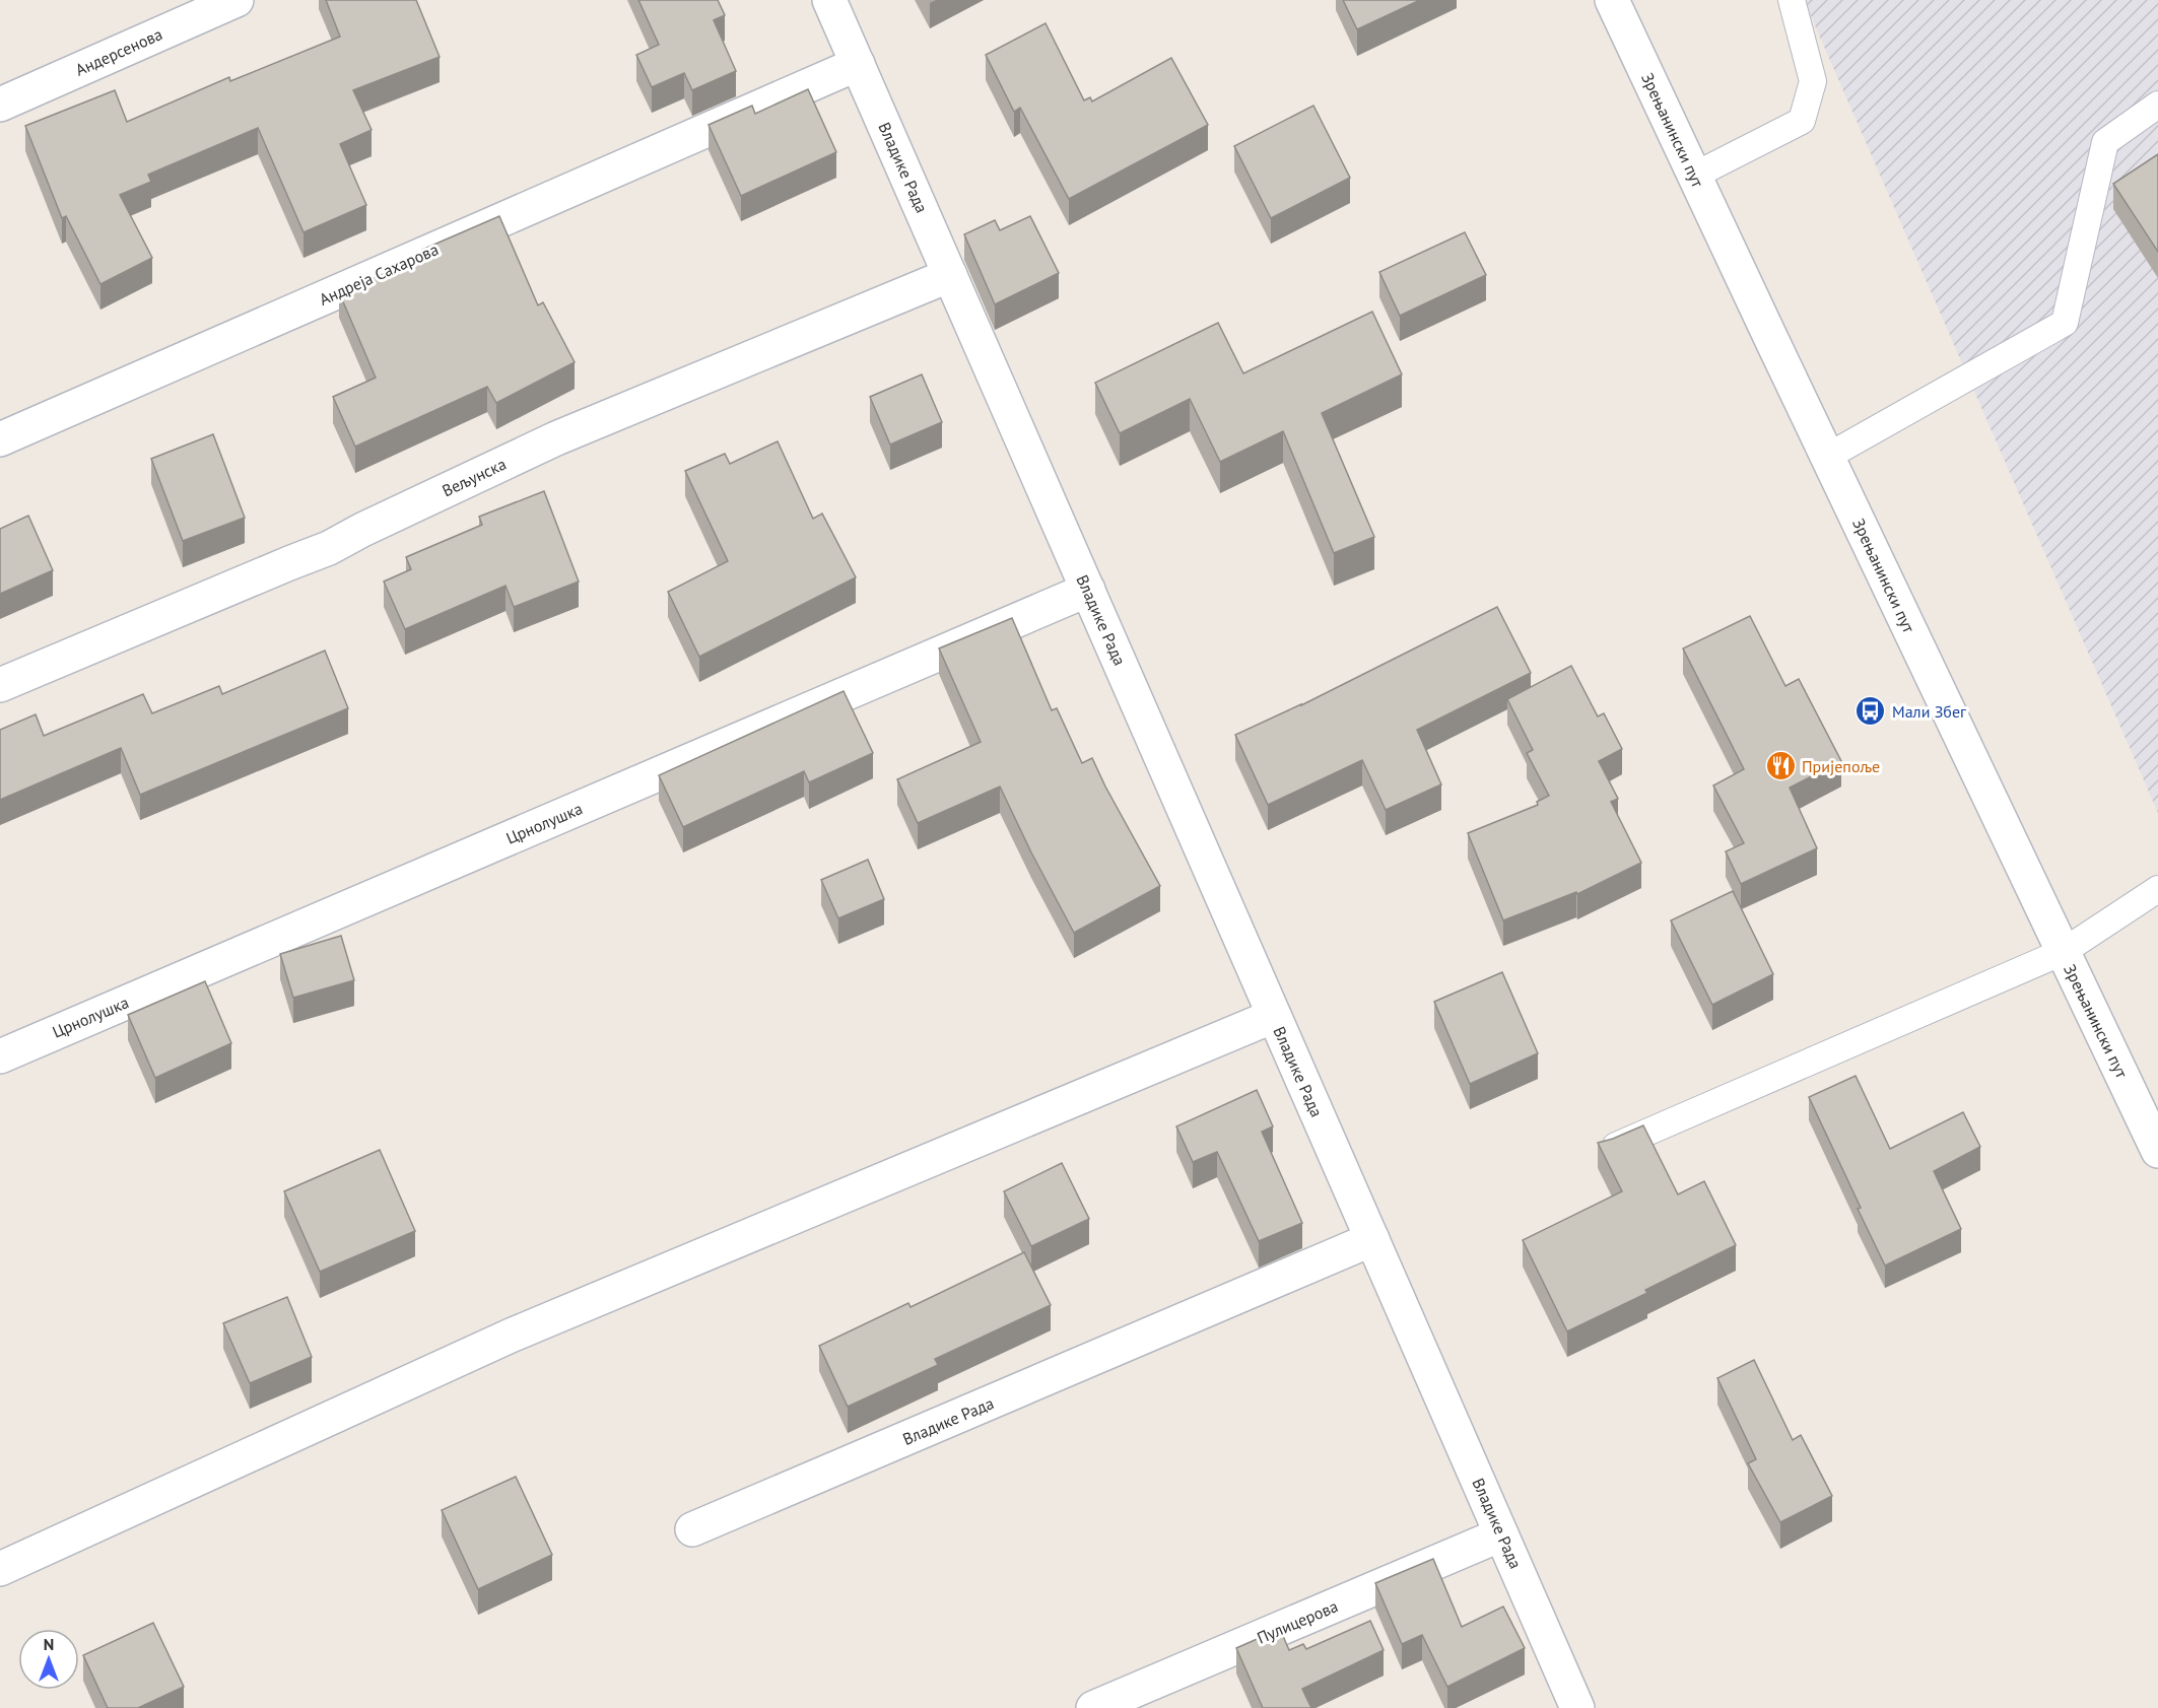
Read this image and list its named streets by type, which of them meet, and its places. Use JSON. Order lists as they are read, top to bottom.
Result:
{
  "streets": {
    "street": [
      "Андерсенова",
      "Зрењанински пут",
      "Владике Рада",
      "Андреја Сахарова",
      "Вељунска",
      "Црнолушка",
      "Пулицерова"
    ]
  },
  "crossings": [
    ["Владике Рада", "Андреја Сахарова"],
    ["Владике Рада", "Вељунска"],
    ["Владике Рада", "Црнолушка"],
    ["Владике Рада", "Пулицерова"]
  ],
  "places": {
    "bus stop": ["Мали Збег"],
    "restaurant": ["Пријепоље"]
  },
  "north": "top"
}
